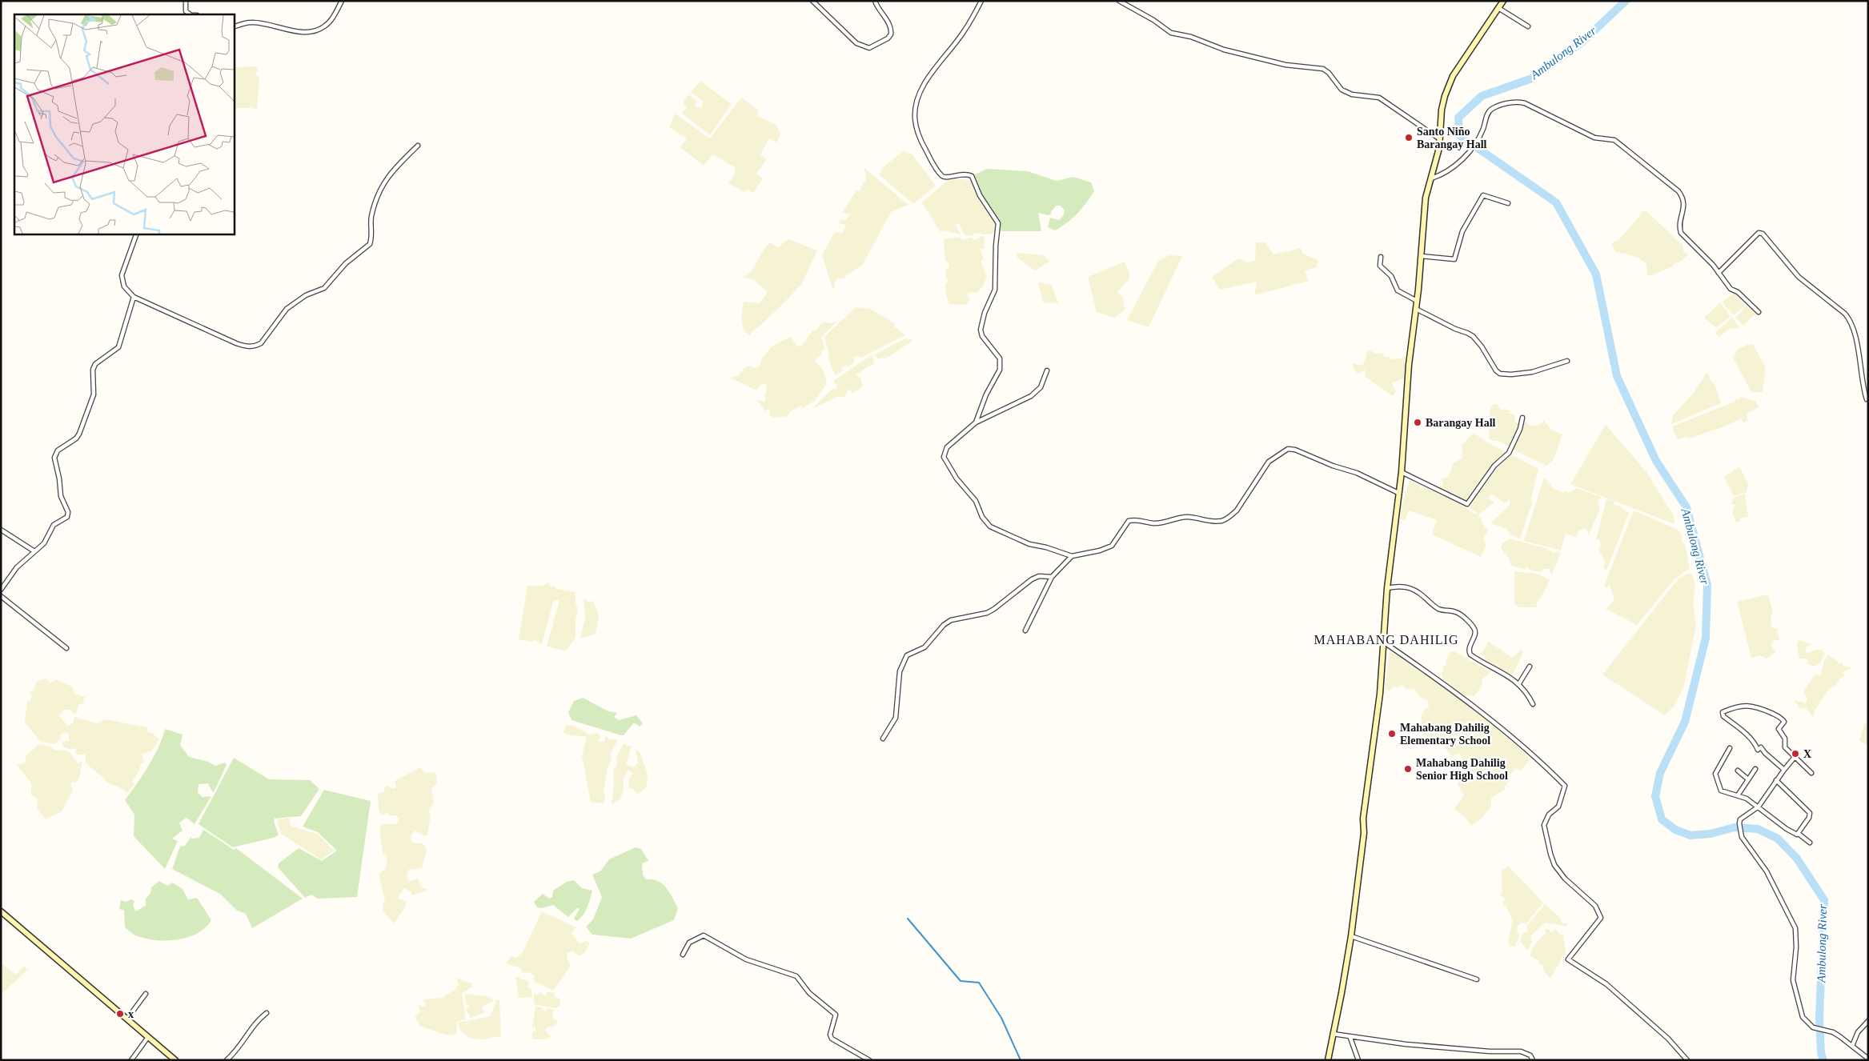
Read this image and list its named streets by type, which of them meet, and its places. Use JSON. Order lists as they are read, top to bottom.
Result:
{
  "districts": ["MAHABANG DAHILIG"],
  "water": ["Ambulong River"],
  "places": [
    "Santo Niño Barangay Hall",
    "Barangay Hall",
    "Mahabang Dahilig Elementary School",
    "X",
    "Mahabang Dahilig Senior High School",
    "x"
  ]
}
